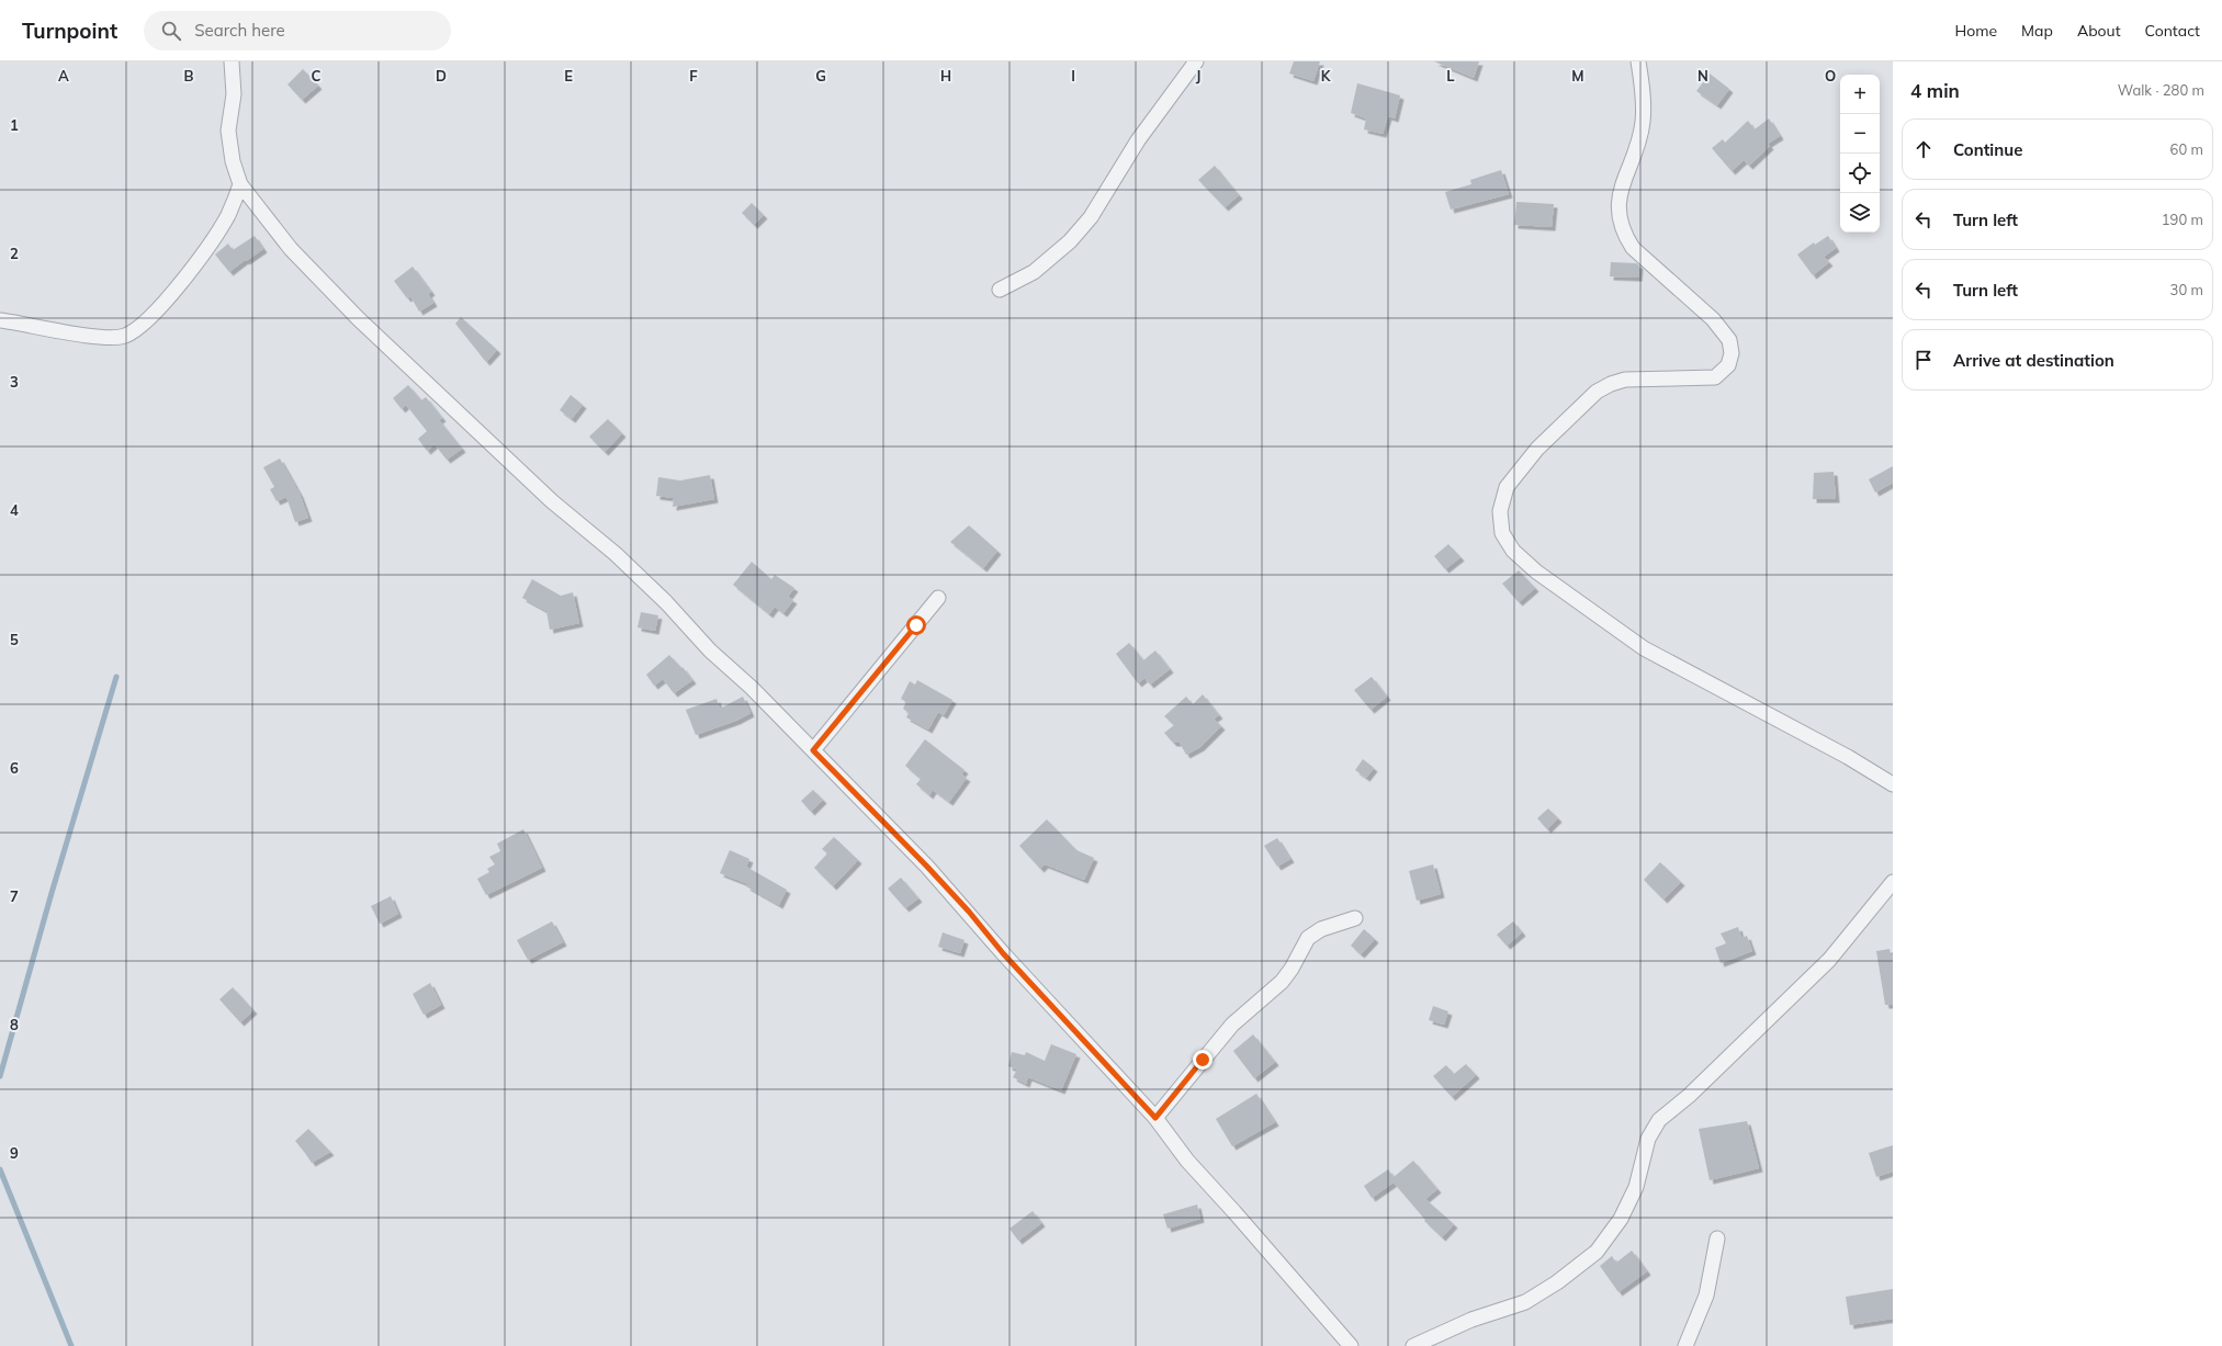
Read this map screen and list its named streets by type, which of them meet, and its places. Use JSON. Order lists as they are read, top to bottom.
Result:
{
  "page": {
    "header": "Turnpoint",
    "search": "Search here",
    "nav": [
      "Home",
      "Map",
      "About",
      "Contact"
    ],
    "heading": ["4 min", "Walk · 280 m"],
    "map_buttons": ["+", "−"],
    "list": [
      ["Continue", "60 m"],
      ["Turn left", "190 m"],
      ["Turn left", "30 m"],
      "Arrive at destination"
    ]
  },
  "grid": {
    "columns": [
      "A",
      "B",
      "C",
      "D",
      "E",
      "F",
      "G",
      "H",
      "I",
      "J",
      "K",
      "L",
      "M",
      "N",
      "O"
    ],
    "rows": [
      "1",
      "2",
      "3",
      "4",
      "5",
      "6",
      "7",
      "8",
      "9"
    ]
  }
}
